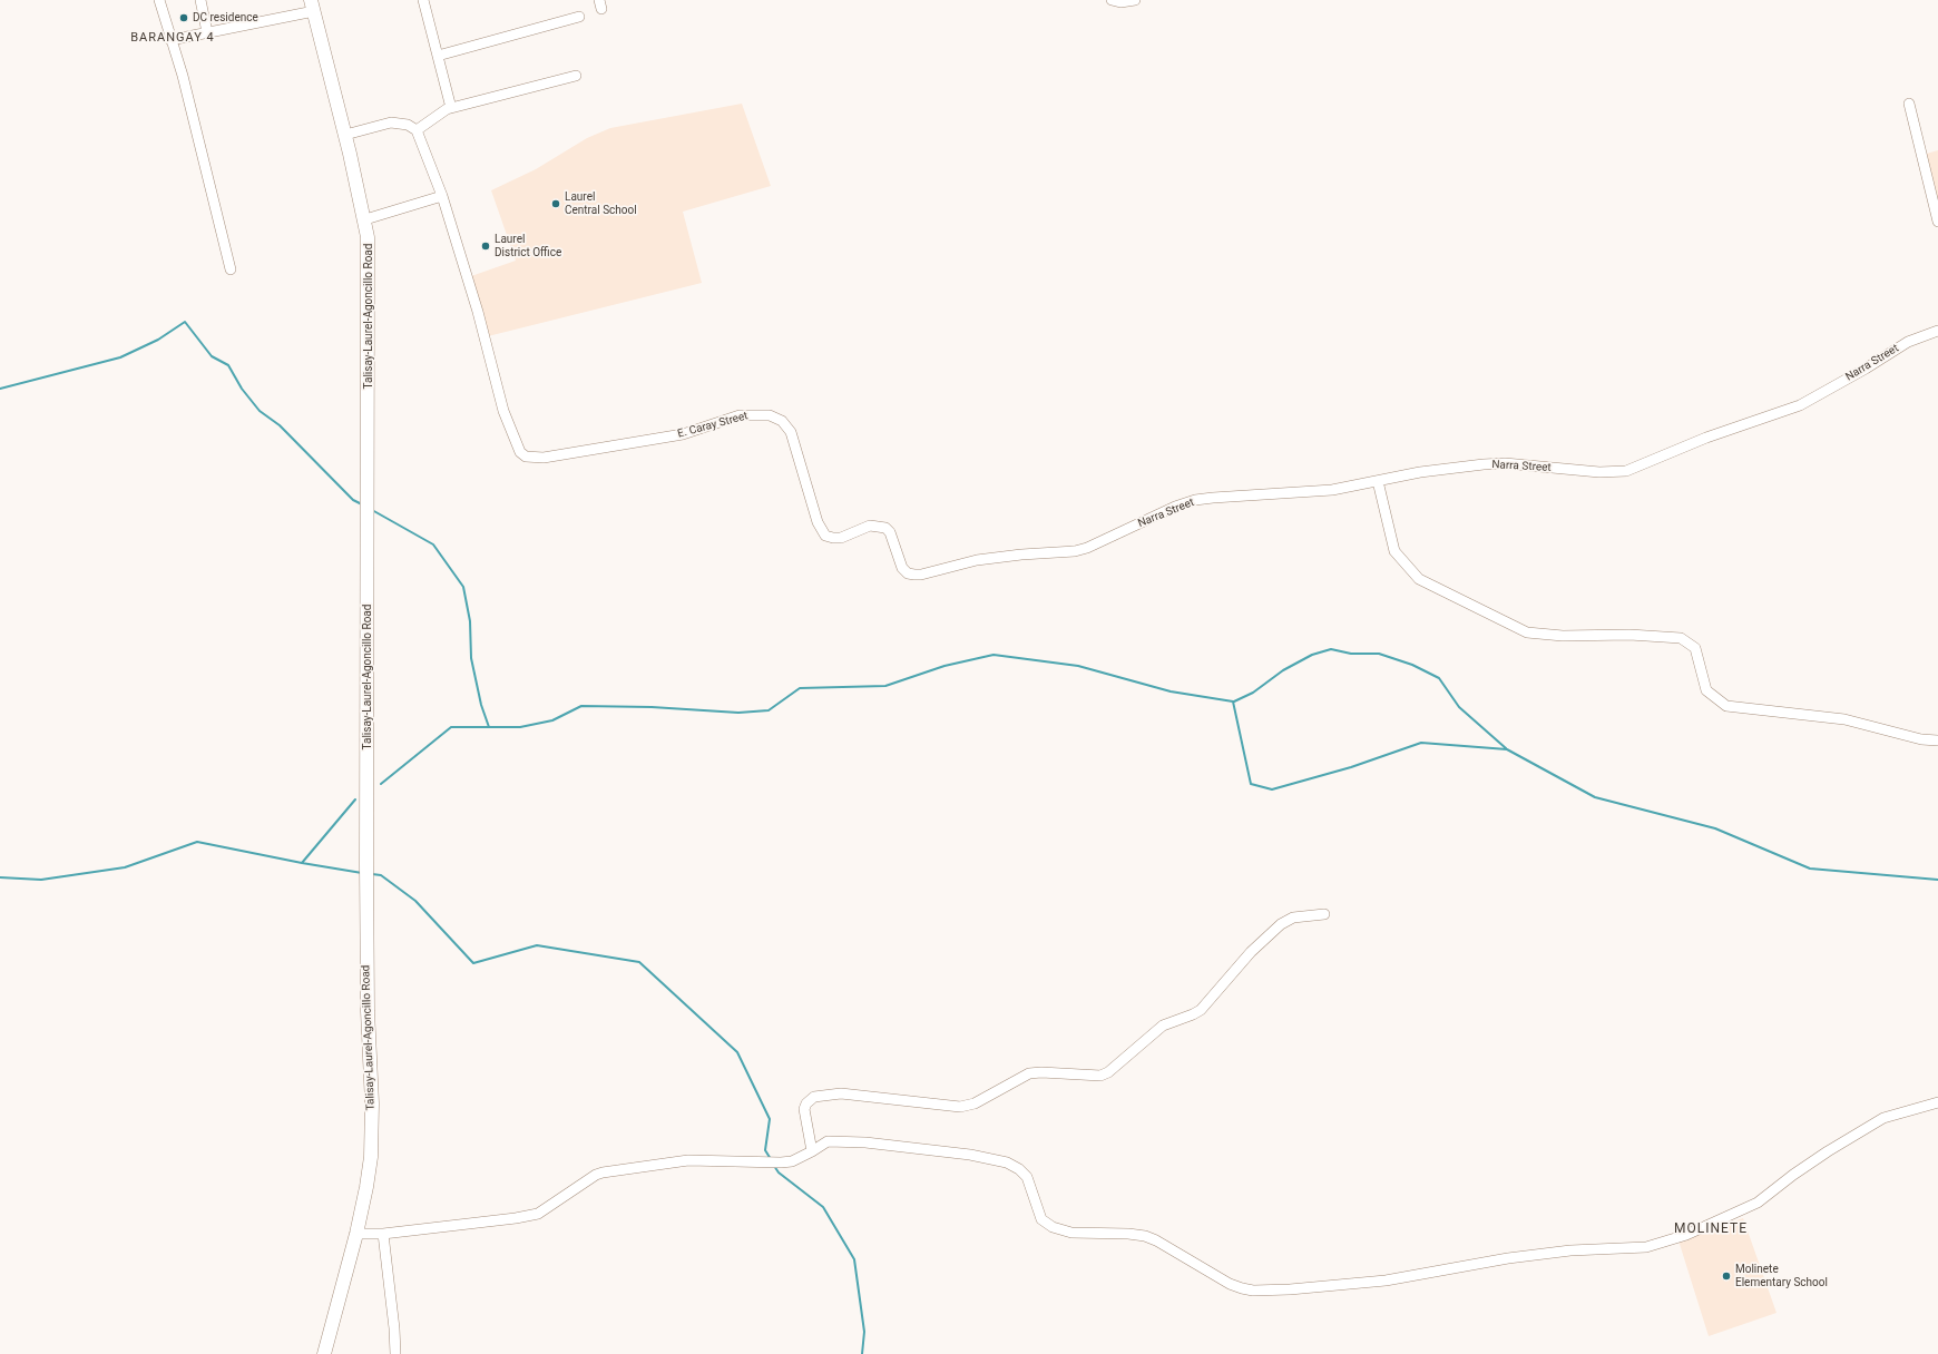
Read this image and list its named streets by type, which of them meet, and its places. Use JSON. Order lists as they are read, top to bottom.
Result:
{
  "streets": {
    "main road": ["Talisay-Laurel-Agoncillo Road"],
    "street": ["Narra Street", "E. Caray Street"]
  },
  "crossings": [
    ["Narra Street", "E. Caray Street"]
  ],
  "districts": ["BARANGAY 4", "MOLINETE"],
  "places": [
    "DC residence",
    "Laurel Central School",
    "Laurel District Office",
    "Molinete Elementary School"
  ]
}
